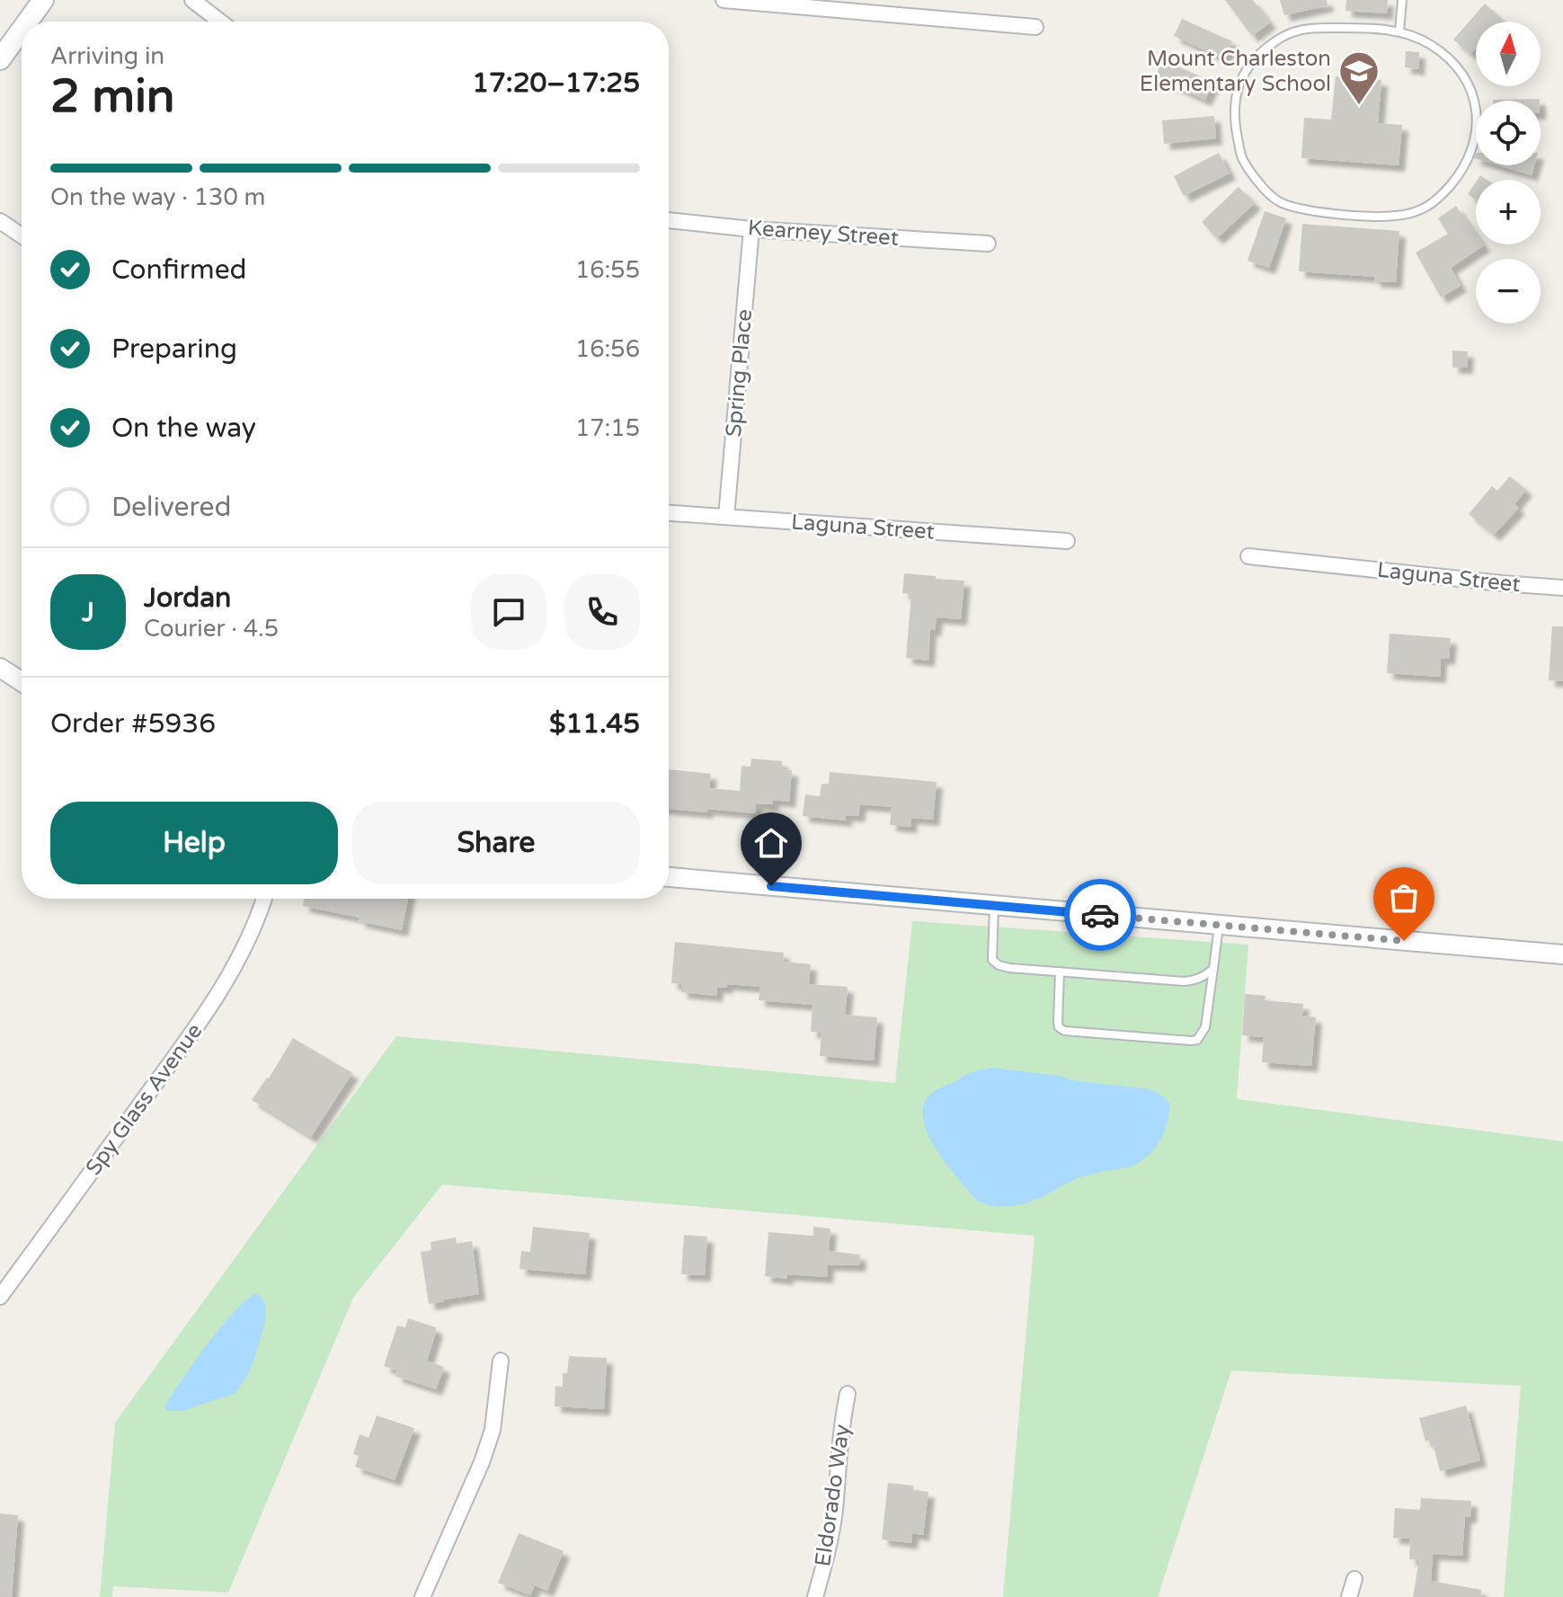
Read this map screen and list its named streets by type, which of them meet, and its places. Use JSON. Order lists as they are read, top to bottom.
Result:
{
  "streets": {
    "street": [
      "Kearney Street",
      "Spring Place",
      "Laguna Street",
      "Spy Glass Avenue",
      "Eldorado Way"
    ]
  },
  "crossings": [
    ["Kearney Street", "Spring Place"],
    ["Spring Place", "Laguna Street"]
  ],
  "places": {
    "school or university": ["Mount Charleston Elementary School"]
  },
  "north": "top",
  "page": {
    "map_buttons": ["+", "−"],
    "heading": ["2 min", "Arriving in", "17:20–17:25"],
    "panel": [
      "Jordan",
      "Courier · 4.5",
      "Order #5936",
      "$11.45"
    ],
    "bar": "On the way · 130 m",
    "list": [
      ["Confirmed", "16:55"],
      ["Preparing", "16:56"],
      ["On the way", "17:15"],
      "Delivered"
    ],
    "round": "J",
    "buttons": ["Help", "Share"]
  }
}
